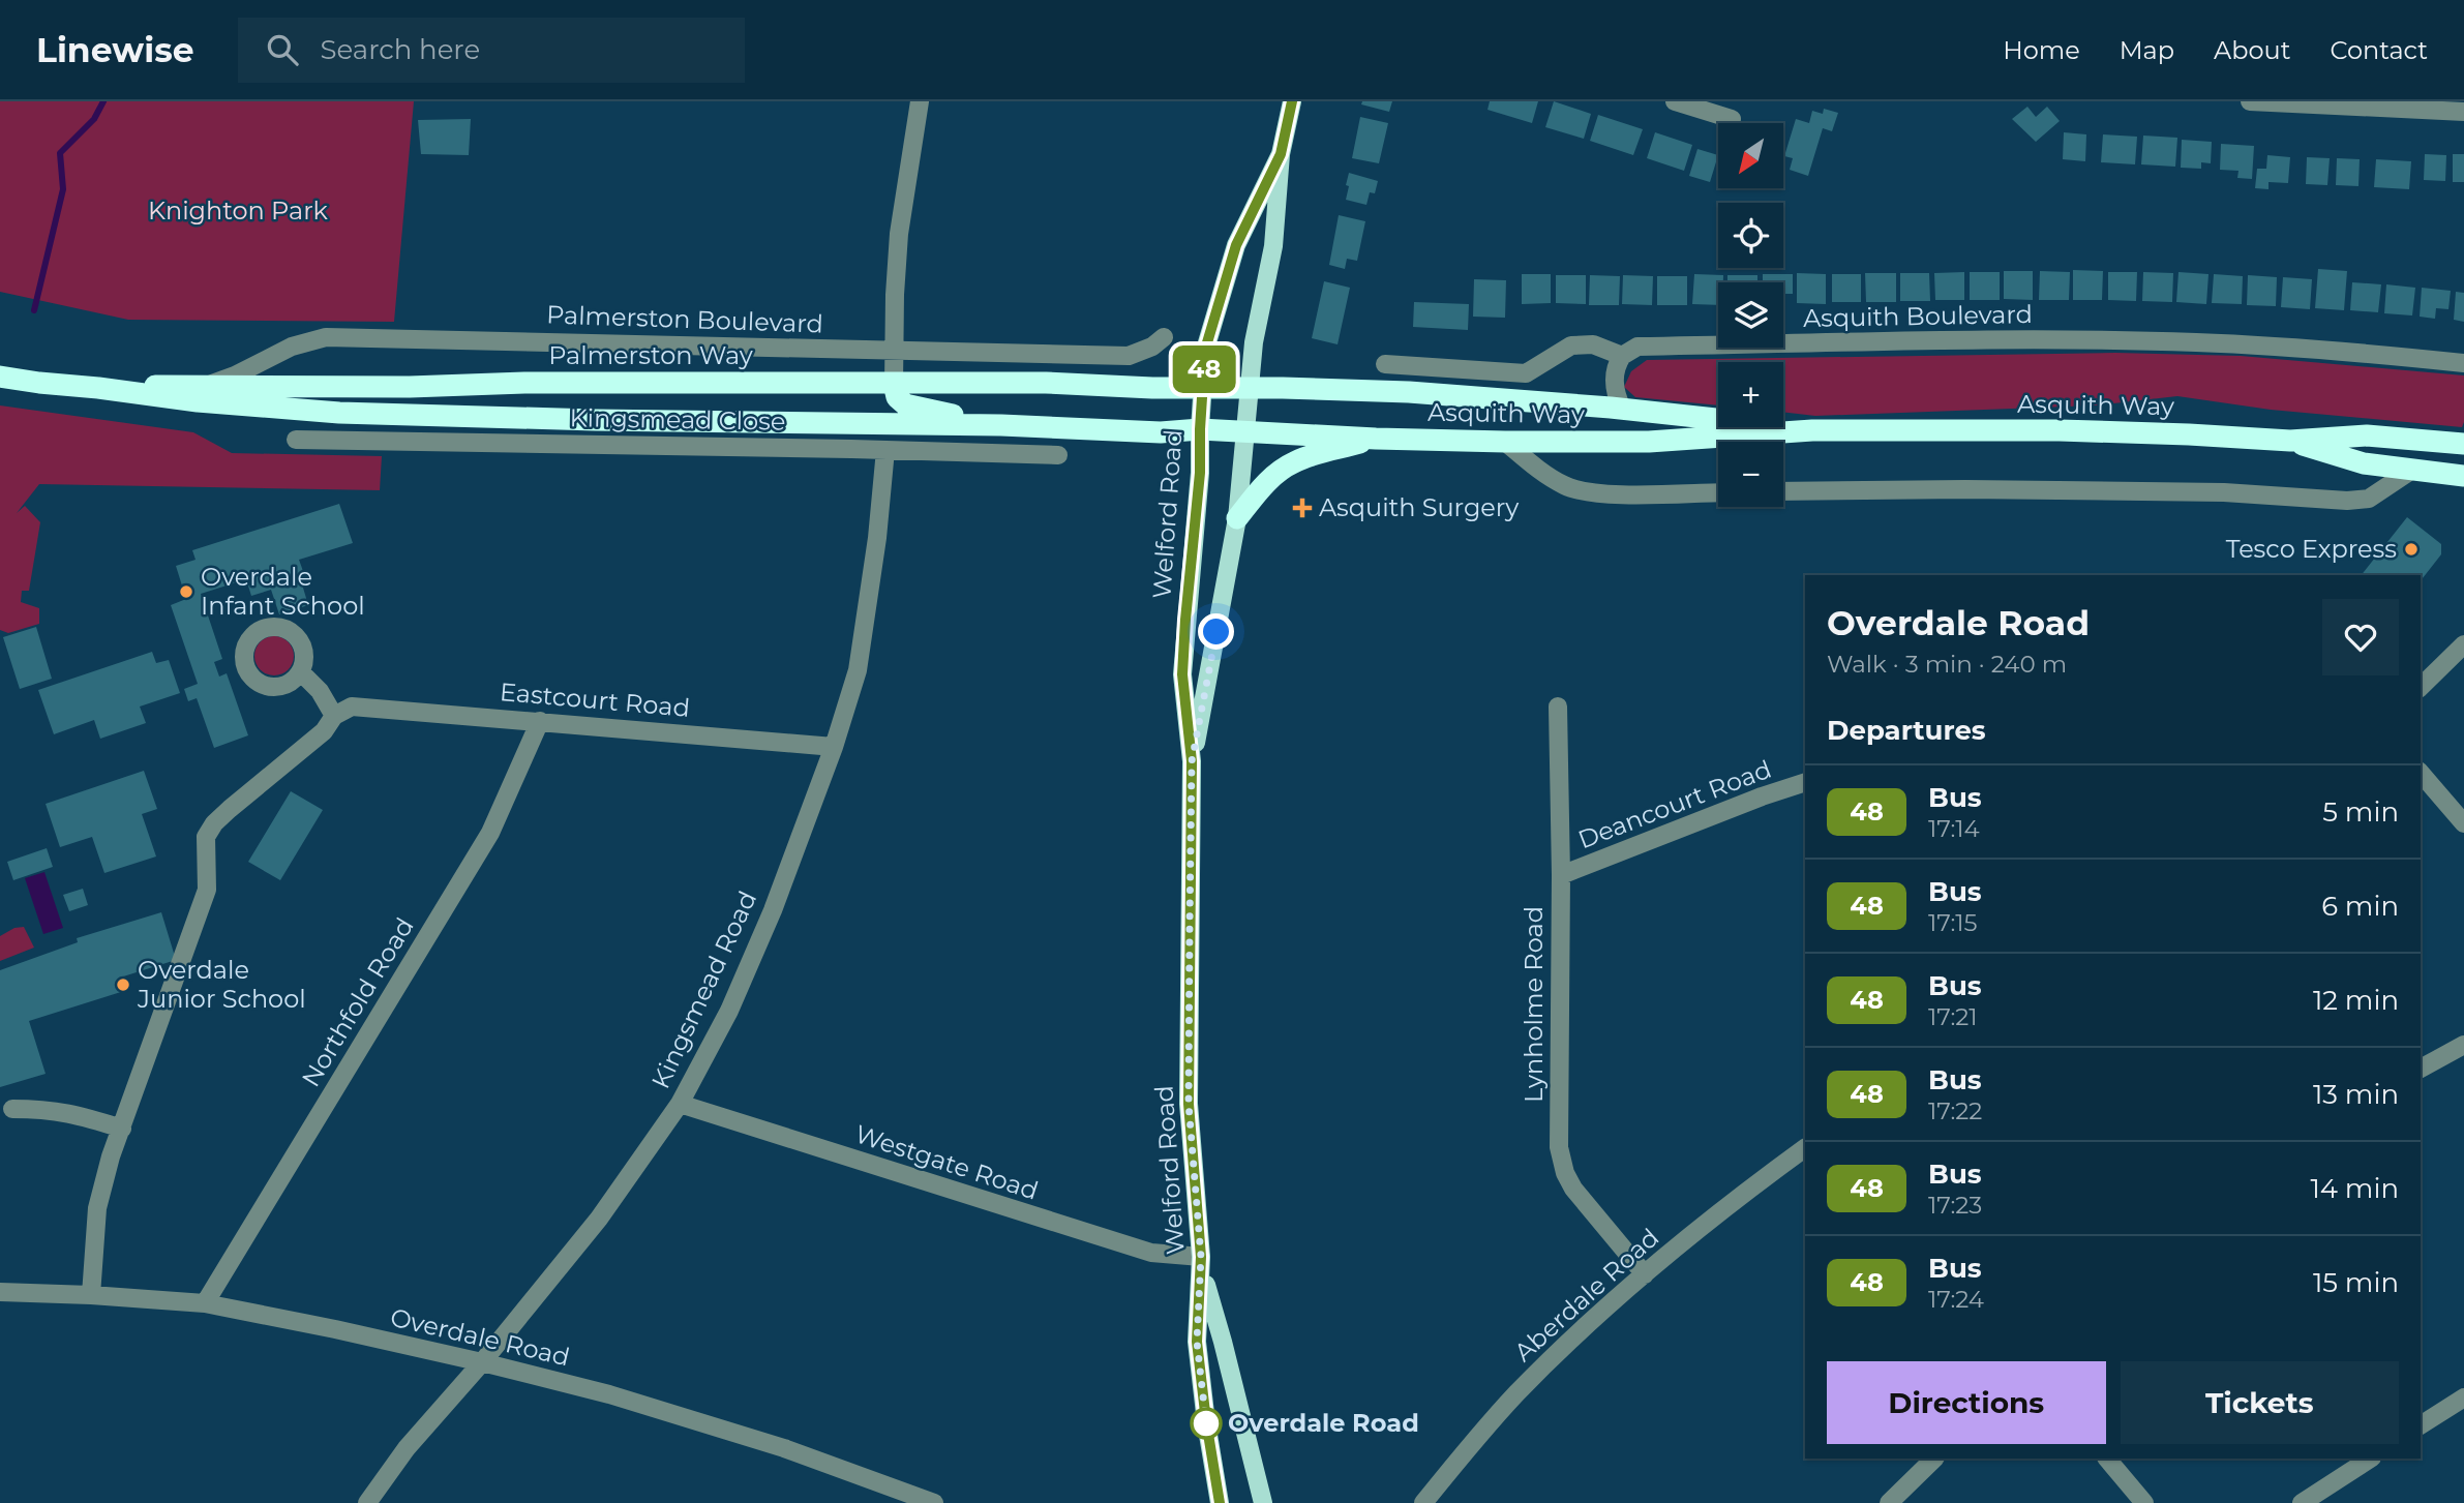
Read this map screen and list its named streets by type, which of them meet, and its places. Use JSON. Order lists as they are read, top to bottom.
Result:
{
  "streets": {
    "highway": ["Palmerston Way", "Asquith Way"],
    "main road": ["Welford Road"],
    "street": [
      "Asquith Boulevard",
      "Palmerston Boulevard",
      "Kingsmead Close",
      "Eastcourt Road",
      "Deancourt Road",
      "Kingsmead Road",
      "Northfold Road",
      "Lynholme Road",
      "Westgate Road",
      "Aberdale Road",
      "Overdale Road"
    ]
  },
  "crossings": [
    ["Palmerston Boulevard", "Palmerston Way"],
    ["Palmerston Way", "Asquith Way"],
    ["Palmerston Way", "Welford Road"],
    ["Asquith Way", "Welford Road"],
    ["Kingsmead Close", "Kingsmead Road"],
    ["Welford Road", "Westgate Road"],
    ["Eastcourt Road", "Kingsmead Road"],
    ["Eastcourt Road", "Northfold Road"],
    ["Deancourt Road", "Lynholme Road"],
    ["Kingsmead Road", "Westgate Road"],
    ["Kingsmead Road", "Overdale Road"],
    ["Northfold Road", "Overdale Road"],
    ["Lynholme Road", "Aberdale Road"]
  ],
  "parks": ["Knighton Park"],
  "places": {
    "health": ["Asquith Surgery"],
    "other": [
      "Tesco Express",
      "Overdale Infant School",
      "Overdale Junior School",
      "Overdale Road"
    ]
  },
  "lines": ["bus line 48"],
  "north": "bottom left",
  "page": {
    "header": "Linewise",
    "search": "Search here",
    "nav": [
      "Home",
      "Map",
      "About",
      "Contact"
    ],
    "on_map": "48",
    "map_buttons": ["+", "−"],
    "heading": [
      ["Overdale Road", "Walk · 3 min · 240 m"],
      "Departures"
    ],
    "list": [
      {
        "mark": "48",
        "name": "Bus",
        "note": "17:14",
        "value": "5 min"
      },
      {
        "mark": "48",
        "name": "Bus",
        "note": "17:15",
        "value": "6 min"
      },
      {
        "mark": "48",
        "name": "Bus",
        "note": "17:21",
        "value": "12 min"
      },
      {
        "mark": "48",
        "name": "Bus",
        "note": "17:22",
        "value": "13 min"
      },
      {
        "mark": "48",
        "name": "Bus",
        "note": "17:23",
        "value": "14 min"
      },
      {
        "mark": "48",
        "name": "Bus",
        "note": "17:24",
        "value": "15 min"
      }
    ],
    "buttons": ["Directions", "Tickets"]
  }
}
